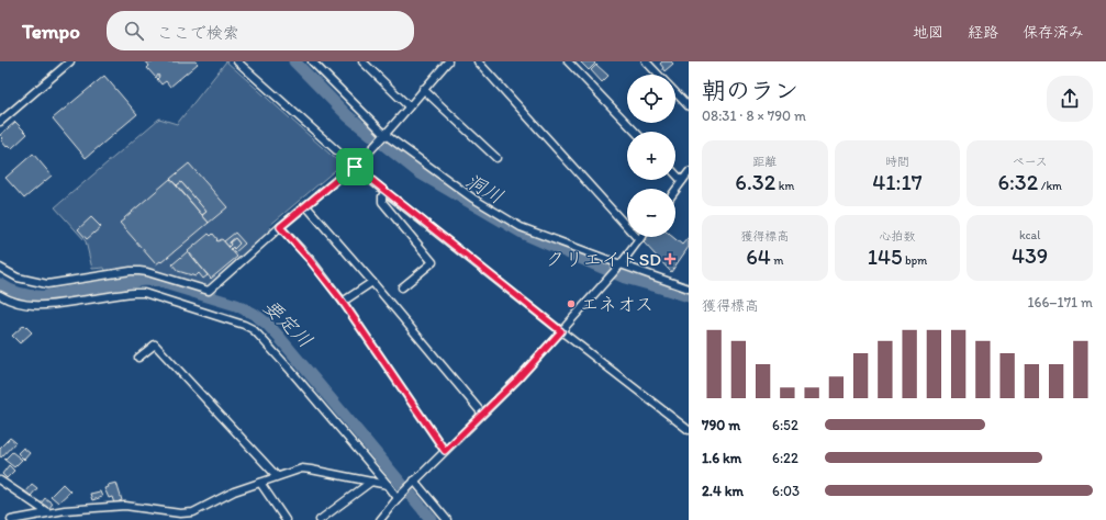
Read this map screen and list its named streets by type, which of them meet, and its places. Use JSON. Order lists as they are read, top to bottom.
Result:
{
  "water": ["洞川", "要定川"],
  "places": {
    "health": ["クリエイトSD"],
    "other": ["エネオス"]
  },
  "page": {
    "header": "Tempo",
    "search": "ここで検索",
    "nav": ["地図", "経路", "保存済み"],
    "heading": ["朝のラン", "08:31 · 8 × 790 m"],
    "map_buttons": ["+", "−"],
    "stats": [
      ["距離", "6.32 km"],
      ["時間", "41:17"],
      ["ペース", "6:32 /km"],
      ["獲得標高", "64 m"],
      ["心拍数", "145 bpm"],
      ["kcal", "439"]
    ],
    "chart": ["獲得標高", "166–171 m"],
    "list": [
      {
        "name": "790 m",
        "note": "6:52"
      },
      {
        "name": "1.6 km",
        "note": "6:22"
      },
      {
        "name": "2.4 km",
        "note": "6:03"
      }
    ]
  }
}
